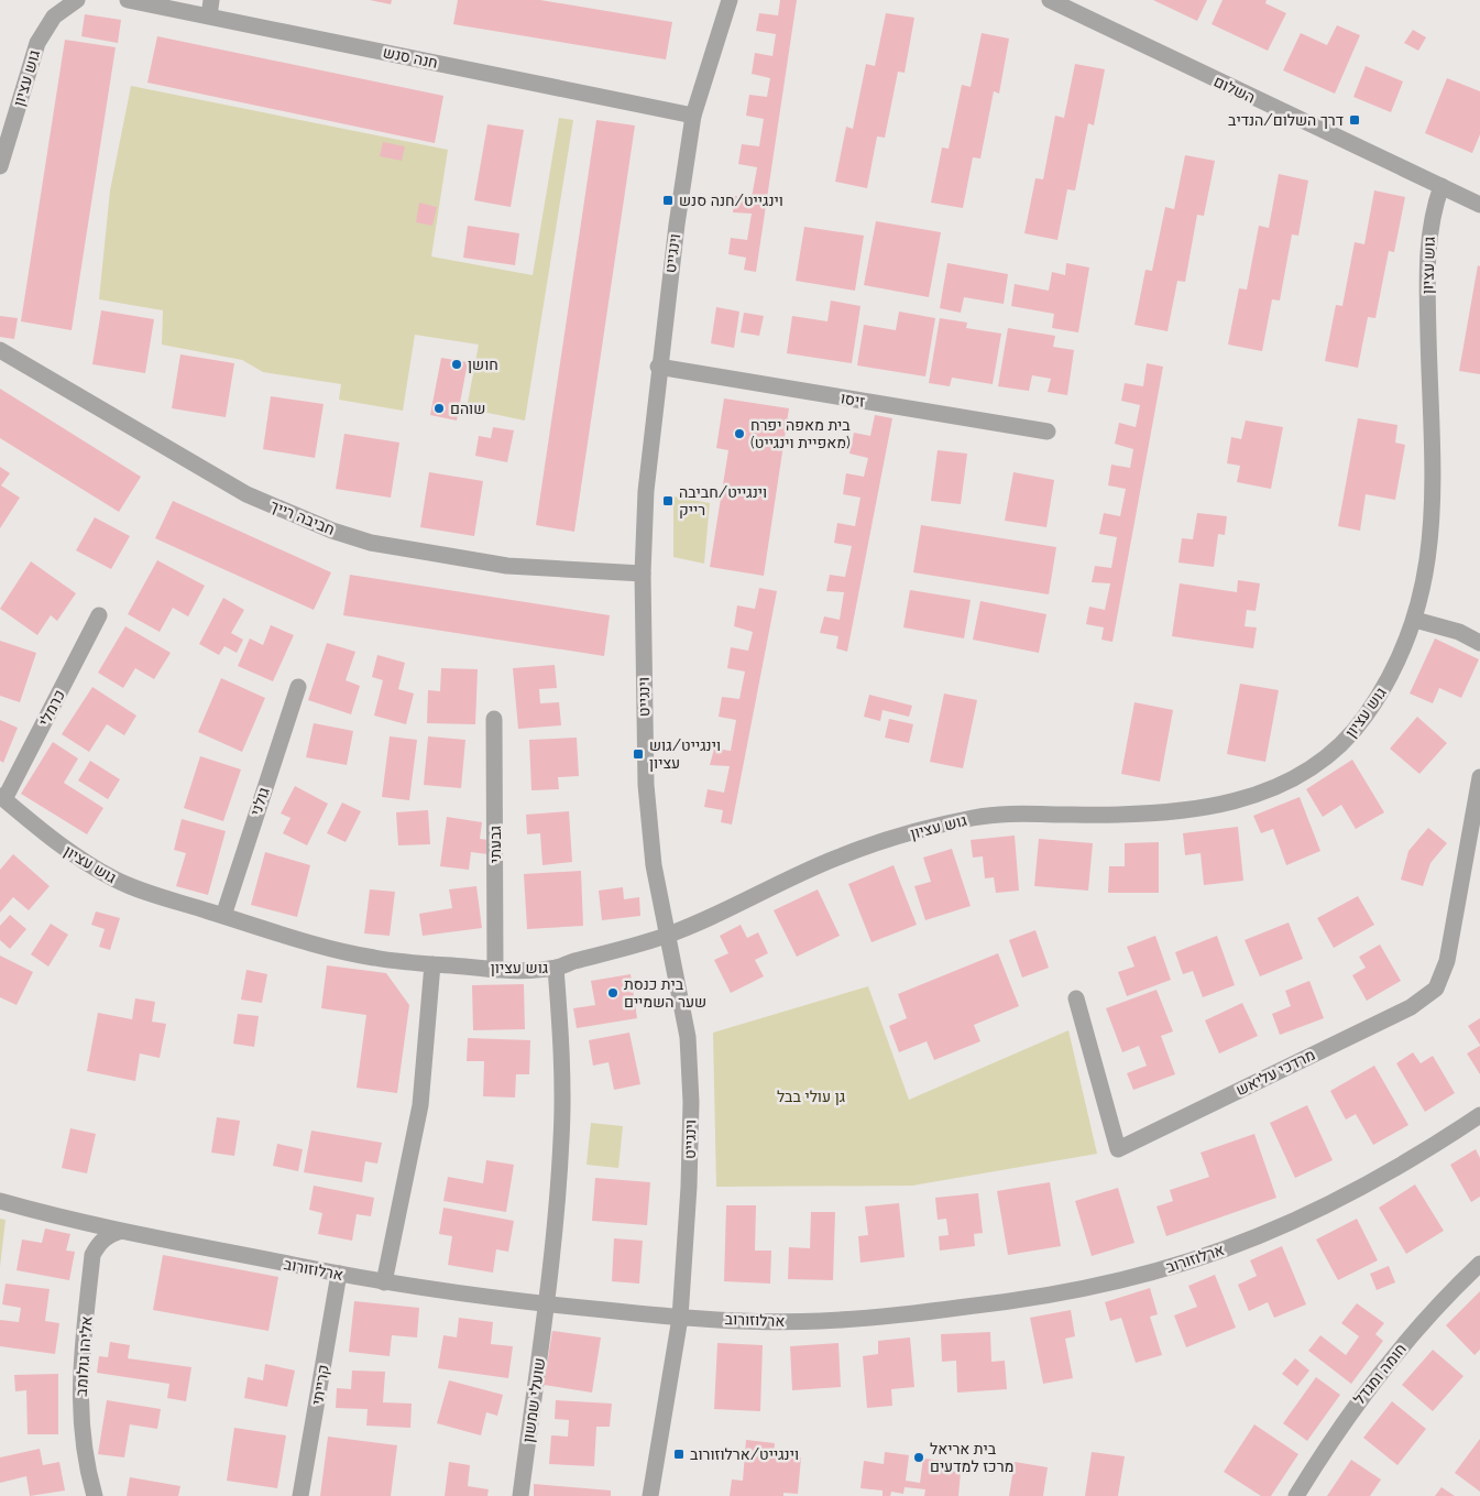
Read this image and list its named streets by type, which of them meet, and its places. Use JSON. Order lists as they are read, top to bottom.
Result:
{
  "streets": {
    "street": [
      "חנה סנש",
      "גוש עציון",
      "השלום",
      "וינגייט",
      "זיסו",
      "חביבה רייך",
      "כרמלי",
      "גולני",
      "גבעתי",
      "מרדכי עליאש",
      "ארלוזורוב",
      "אליהו גולומב",
      "חומה ומגדל",
      "קרייתי",
      "שועלי שמשון"
    ]
  },
  "crossings": [
    ["חנה סנש", "וינגייט"],
    ["גוש עציון", "השלום"],
    ["גוש עציון", "וינגייט"],
    ["גוש עציון", "כרמלי"],
    ["גוש עציון", "גולני"],
    ["גוש עציון", "גבעתי"],
    ["גוש עציון", "שועלי שמשון"],
    ["וינגייט", "זיסו"],
    ["וינגייט", "חביבה רייך"],
    ["וינגייט", "ארלוזורוב"],
    ["ארלוזורוב", "קרייתי"],
    ["ארלוזורוב", "שועלי שמשון"]
  ],
  "parks": ["גן עולי בבל"],
  "places": {
    "transit": [
      "דרך השלום/הנדיב",
      "וינגייט/חנה סנש",
      "וינגייט/חביבה רייק",
      "וינגייט/גוש עציון",
      "וינגייט/ארלוזורוב"
    ],
    "other": [
      "חושן",
      "שוהם",
      "בית מאפה יפרח (מאפיית וינגייט)",
      "בית כנסת שער השמיים",
      "בית אריאל מרכז למדעים"
    ]
  }
}
